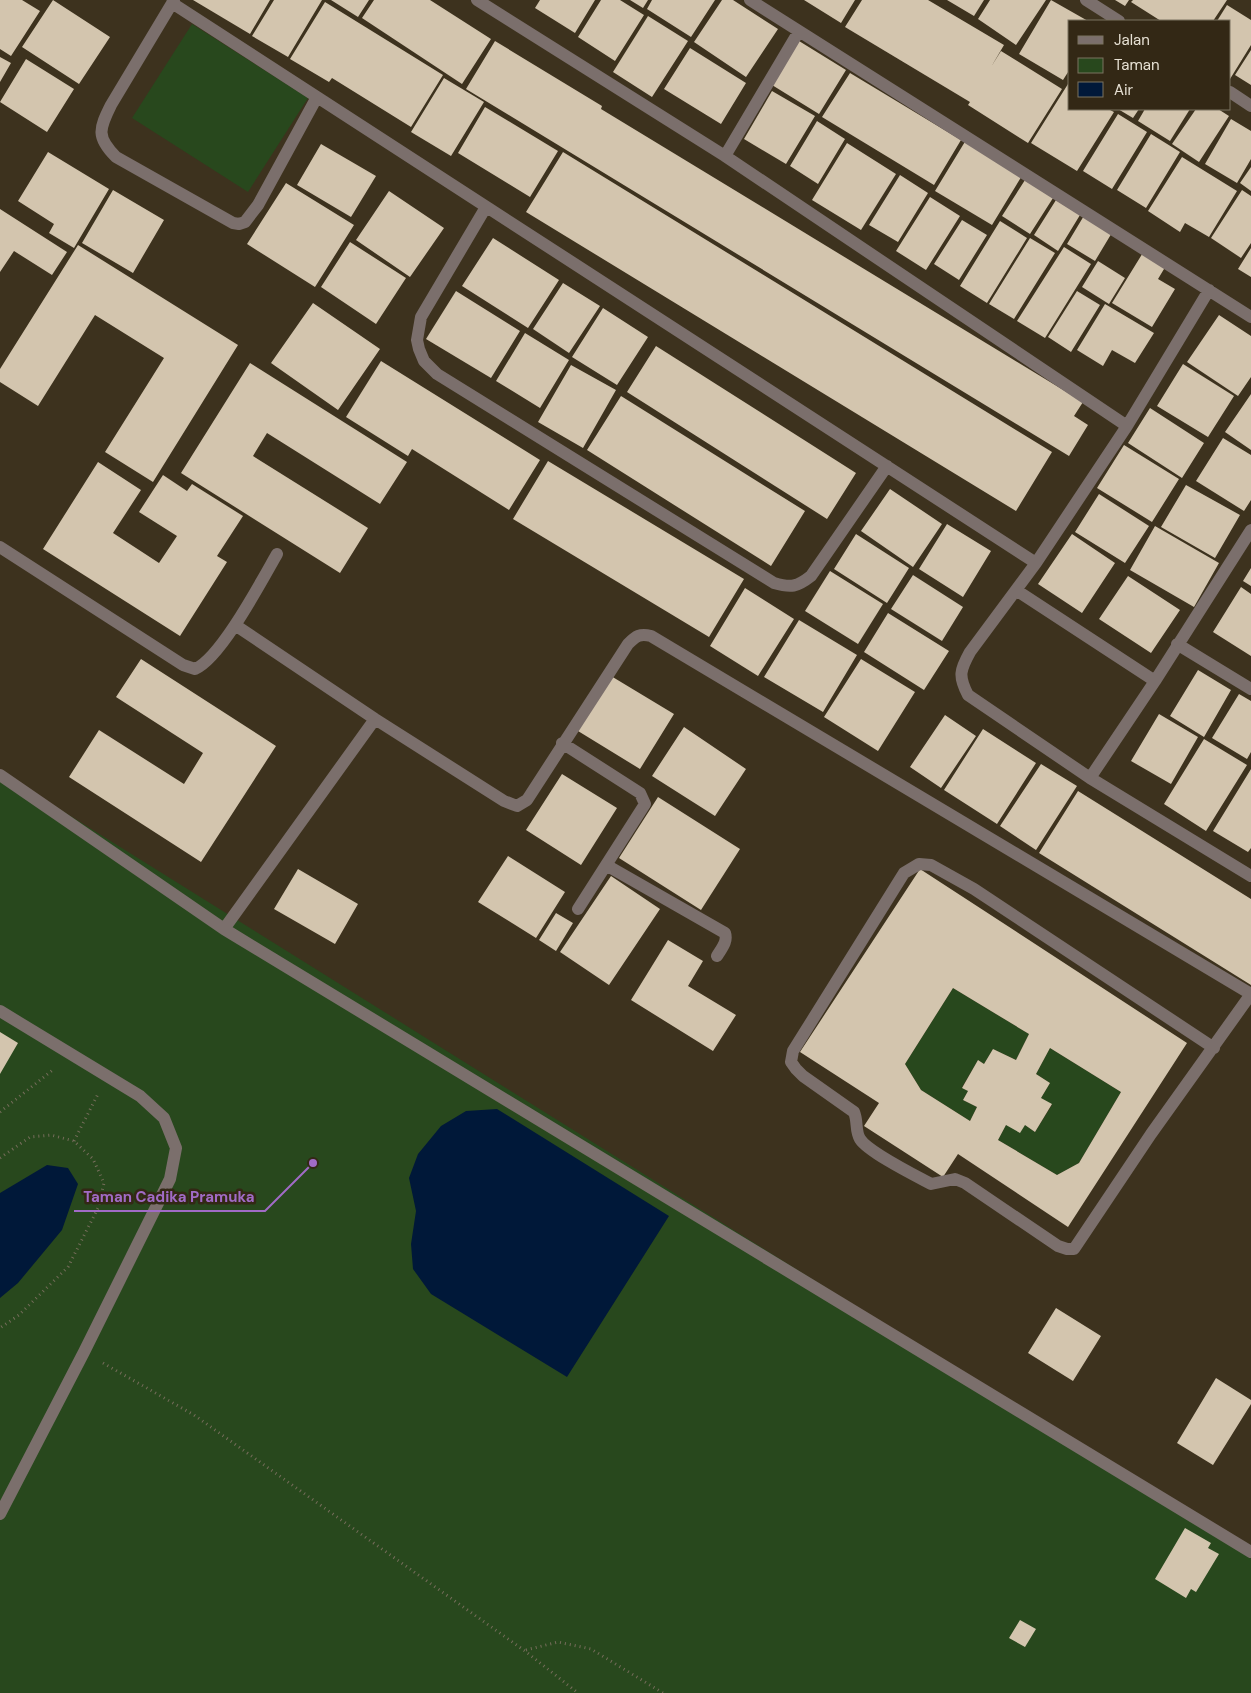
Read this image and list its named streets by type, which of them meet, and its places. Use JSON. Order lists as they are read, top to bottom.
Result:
{
  "places": ["Taman Cadika Pramuka"],
  "legend": ["Jalan", "Taman", "Air"]
}
